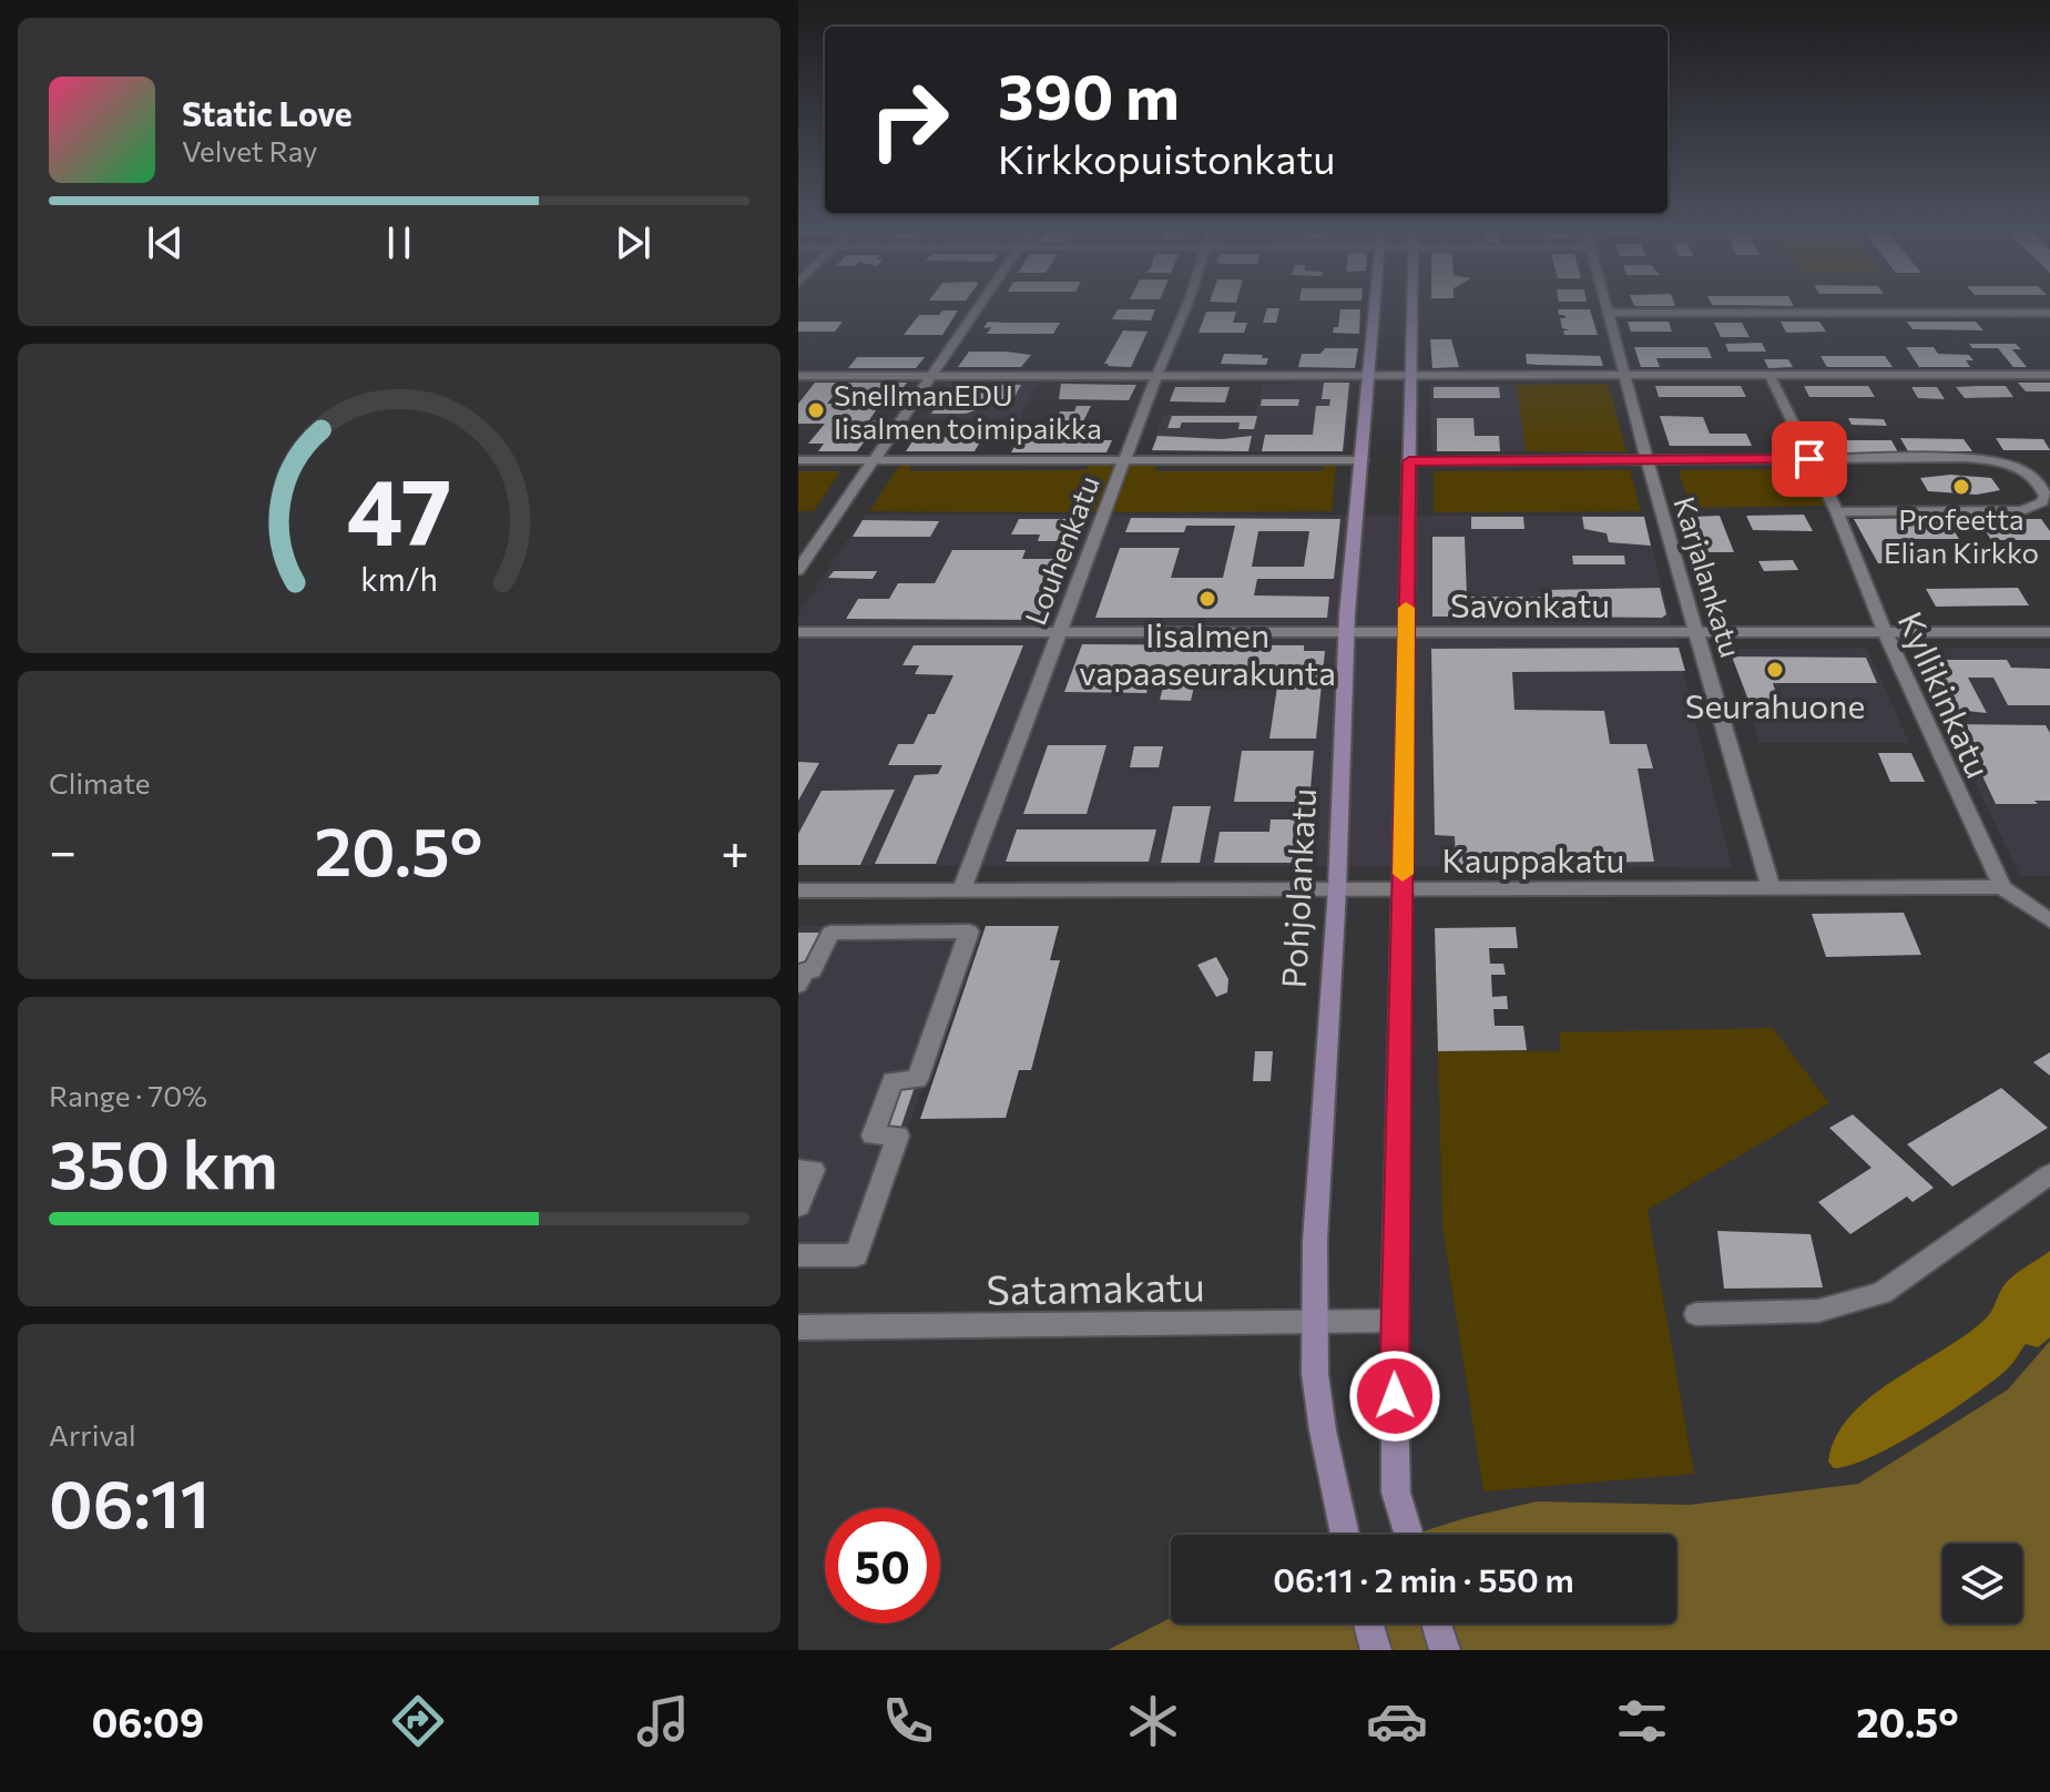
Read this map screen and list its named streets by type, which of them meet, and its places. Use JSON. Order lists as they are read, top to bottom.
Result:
{
  "streets": {
    "main road": ["Pohjolankatu"],
    "street": [
      "Louhenkatu",
      "Karjalankatu",
      "Savonkatu",
      "Kyllikinkatu",
      "Kauppakatu",
      "Satamakatu"
    ]
  },
  "crossings": [
    ["Louhenkatu", "Savonkatu"],
    ["Louhenkatu", "Kauppakatu"],
    ["Karjalankatu", "Savonkatu"],
    ["Karjalankatu", "Kauppakatu"],
    ["Savonkatu", "Kyllikinkatu"],
    ["Savonkatu", "Pohjolankatu"],
    ["Kyllikinkatu", "Kauppakatu"],
    ["Kauppakatu", "Pohjolankatu"],
    ["Pohjolankatu", "Satamakatu"]
  ],
  "places": [
    "SnellmanEDU Iisalmen toimipaikka",
    "Profeetta Elian Kirkko",
    "Iisalmen vapaaseurakunta",
    "Seurahuone"
  ],
  "page": {
    "turn": ["390 m", "Kirkkopuistonkatu"],
    "song": ["Static Love", "Velvet Ray"],
    "tile": [
      "Climate",
      ["Range · 70%", "350 km"],
      ["Arrival", "06:11"]
    ],
    "heat": ["−", "20.5°", "+"],
    "limit": "50",
    "trip": "06:11 · 2 min · 550 m",
    "tabs": ["06:09", "20.5°"],
    "gauge": ["47", "km/h"]
  }
}
